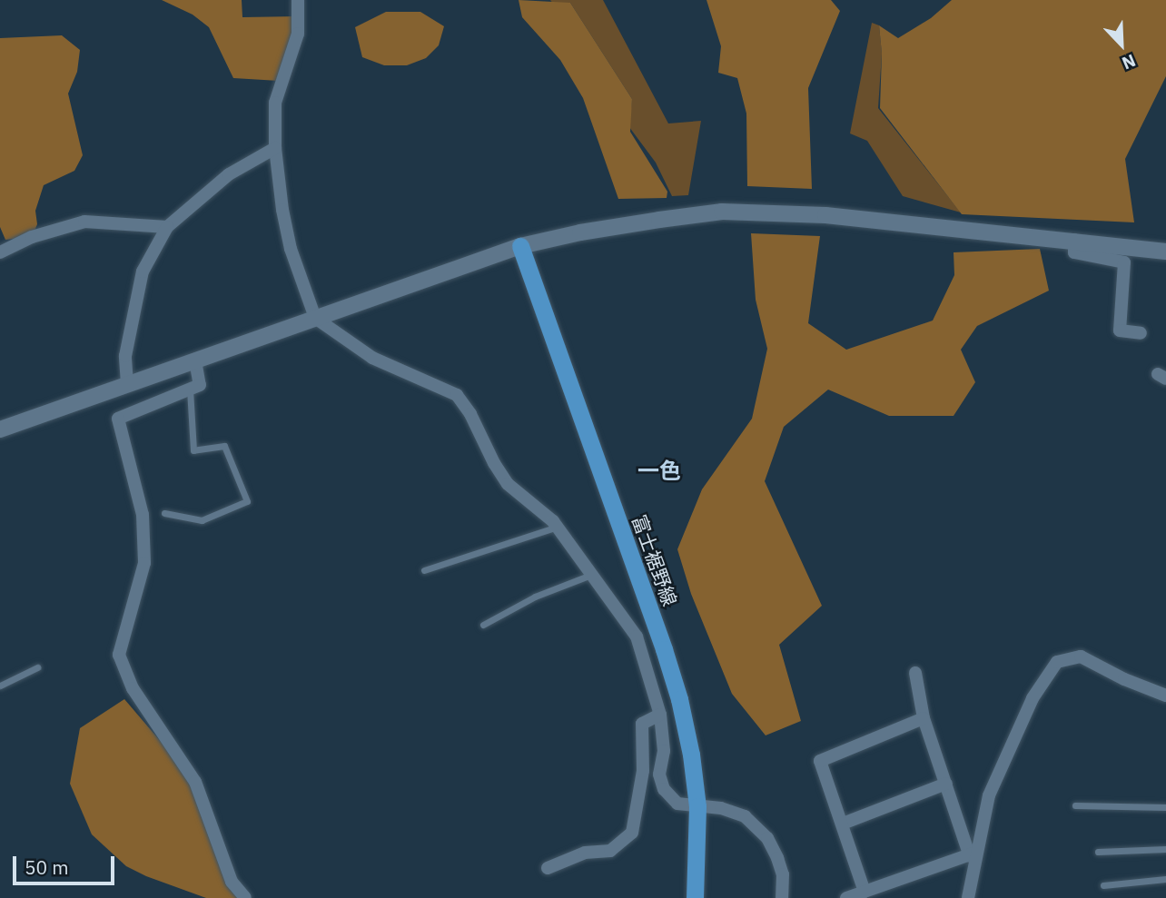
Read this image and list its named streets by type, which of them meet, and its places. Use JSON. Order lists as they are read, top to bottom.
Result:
{
  "streets": {
    "main road": ["富士裾野線"]
  },
  "districts": ["一色"],
  "scale_bar": "50 m",
  "north": "bottom right"
}
